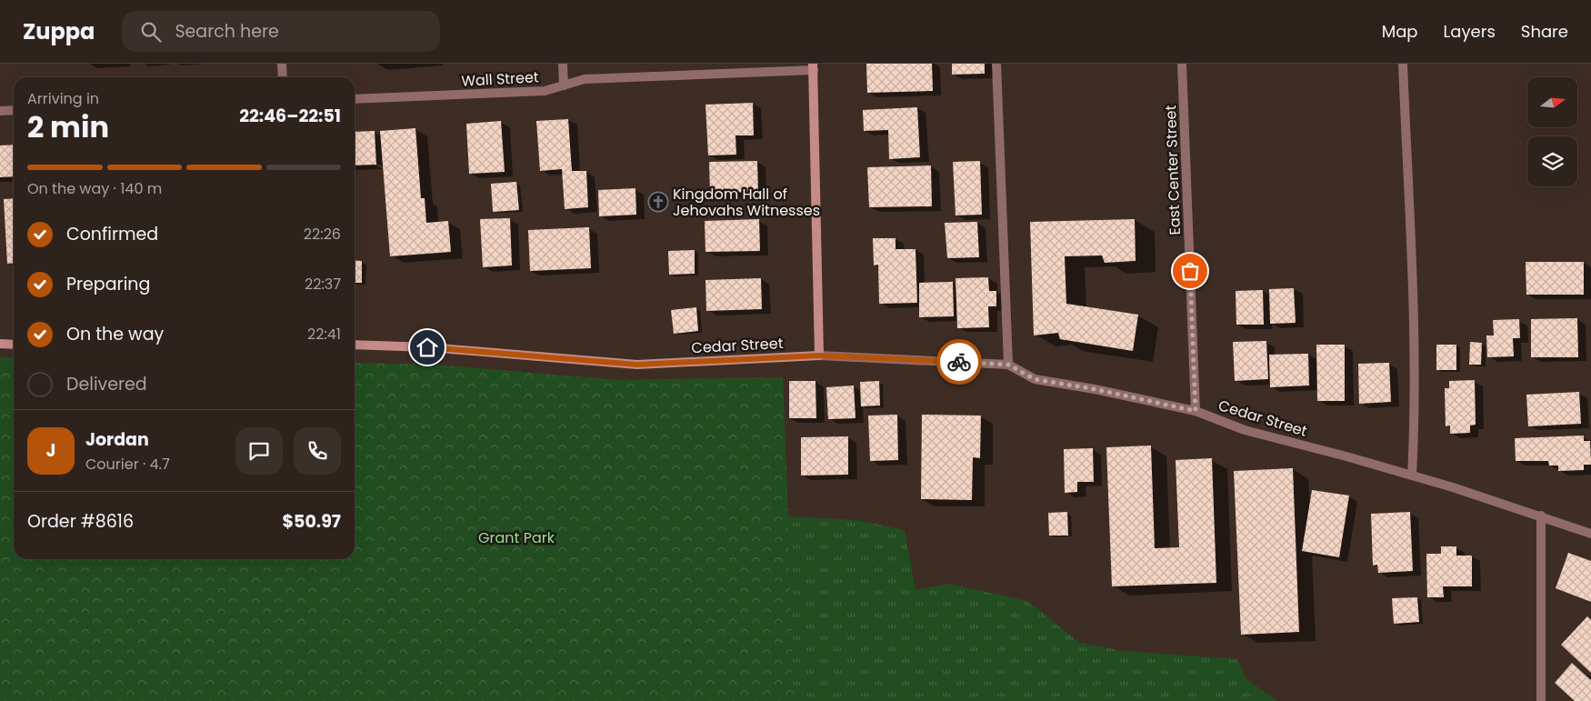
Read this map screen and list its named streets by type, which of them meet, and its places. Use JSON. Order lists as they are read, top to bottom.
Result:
{
  "streets": {
    "main road": ["Cedar Street"],
    "street": ["Wall Street", "East Center Street"]
  },
  "crossings": [
    ["East Center Street", "Cedar Street"]
  ],
  "parks": ["Grant Park"],
  "places": {
    "church": ["Kingdom Hall of Jehovahs Witnesses"]
  },
  "north": "right",
  "page": {
    "header": "Zuppa",
    "search": "Search here",
    "nav": ["Map", "Layers", "Share"],
    "heading": ["2 min", "Arriving in", "22:46–22:51"],
    "panel": [
      "Jordan",
      "Courier · 4.7",
      "Order #8616",
      "$50.97"
    ],
    "bar": "On the way · 140 m",
    "list": [
      ["Confirmed", "22:26"],
      ["Preparing", "22:37"],
      ["On the way", "22:41"],
      "Delivered"
    ],
    "round": "J"
  }
}
